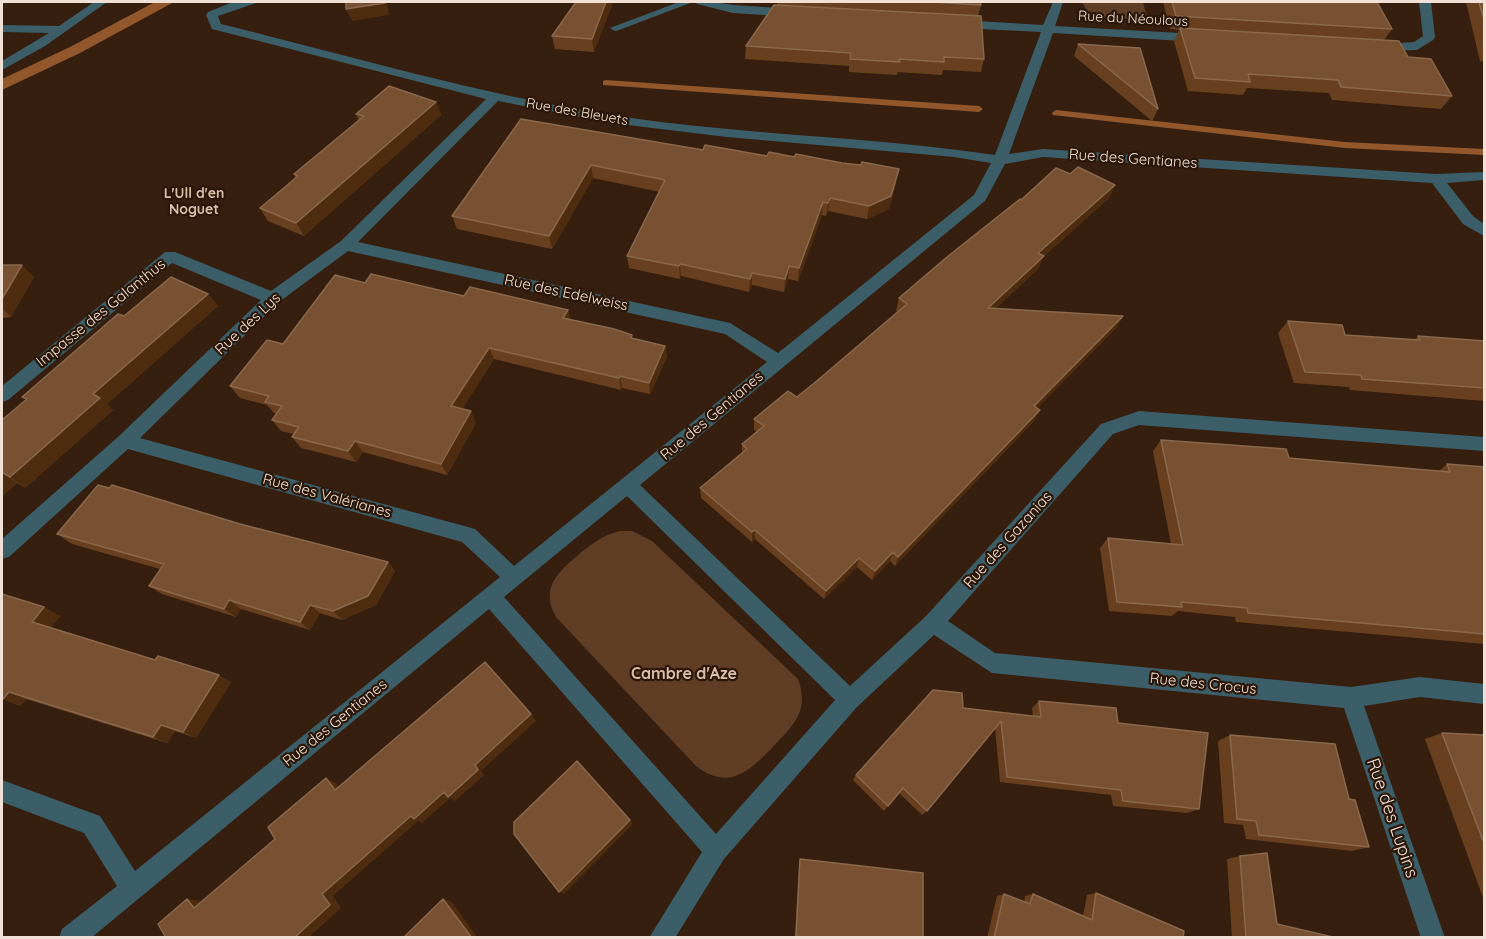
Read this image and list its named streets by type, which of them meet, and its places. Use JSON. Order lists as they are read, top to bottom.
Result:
{
  "streets": {
    "street": [
      "Rue du Néoulous",
      "Rue des Bleuets",
      "Rue des Gentianes",
      "Rue des Edelweiss",
      "Impasse des Galanthus",
      "Rue des Lys",
      "Rue des Valérianes",
      "Rue des Gazanias",
      "Rue des Crocus",
      "Rue des Lupins"
    ]
  },
  "crossings": [
    ["Rue des Bleuets", "Rue des Gentianes"],
    ["Rue des Bleuets", "Rue des Lys"],
    ["Rue des Gentianes", "Rue des Edelweiss"],
    ["Rue des Gentianes", "Rue des Valérianes"],
    ["Rue des Edelweiss", "Rue des Lys"],
    ["Impasse des Galanthus", "Rue des Lys"],
    ["Rue des Lys", "Rue des Valérianes"],
    ["Rue des Gazanias", "Rue des Crocus"],
    ["Rue des Crocus", "Rue des Lupins"]
  ],
  "districts": ["L'Ull d'en Noguet", "Cambre d'Aze"]
}
